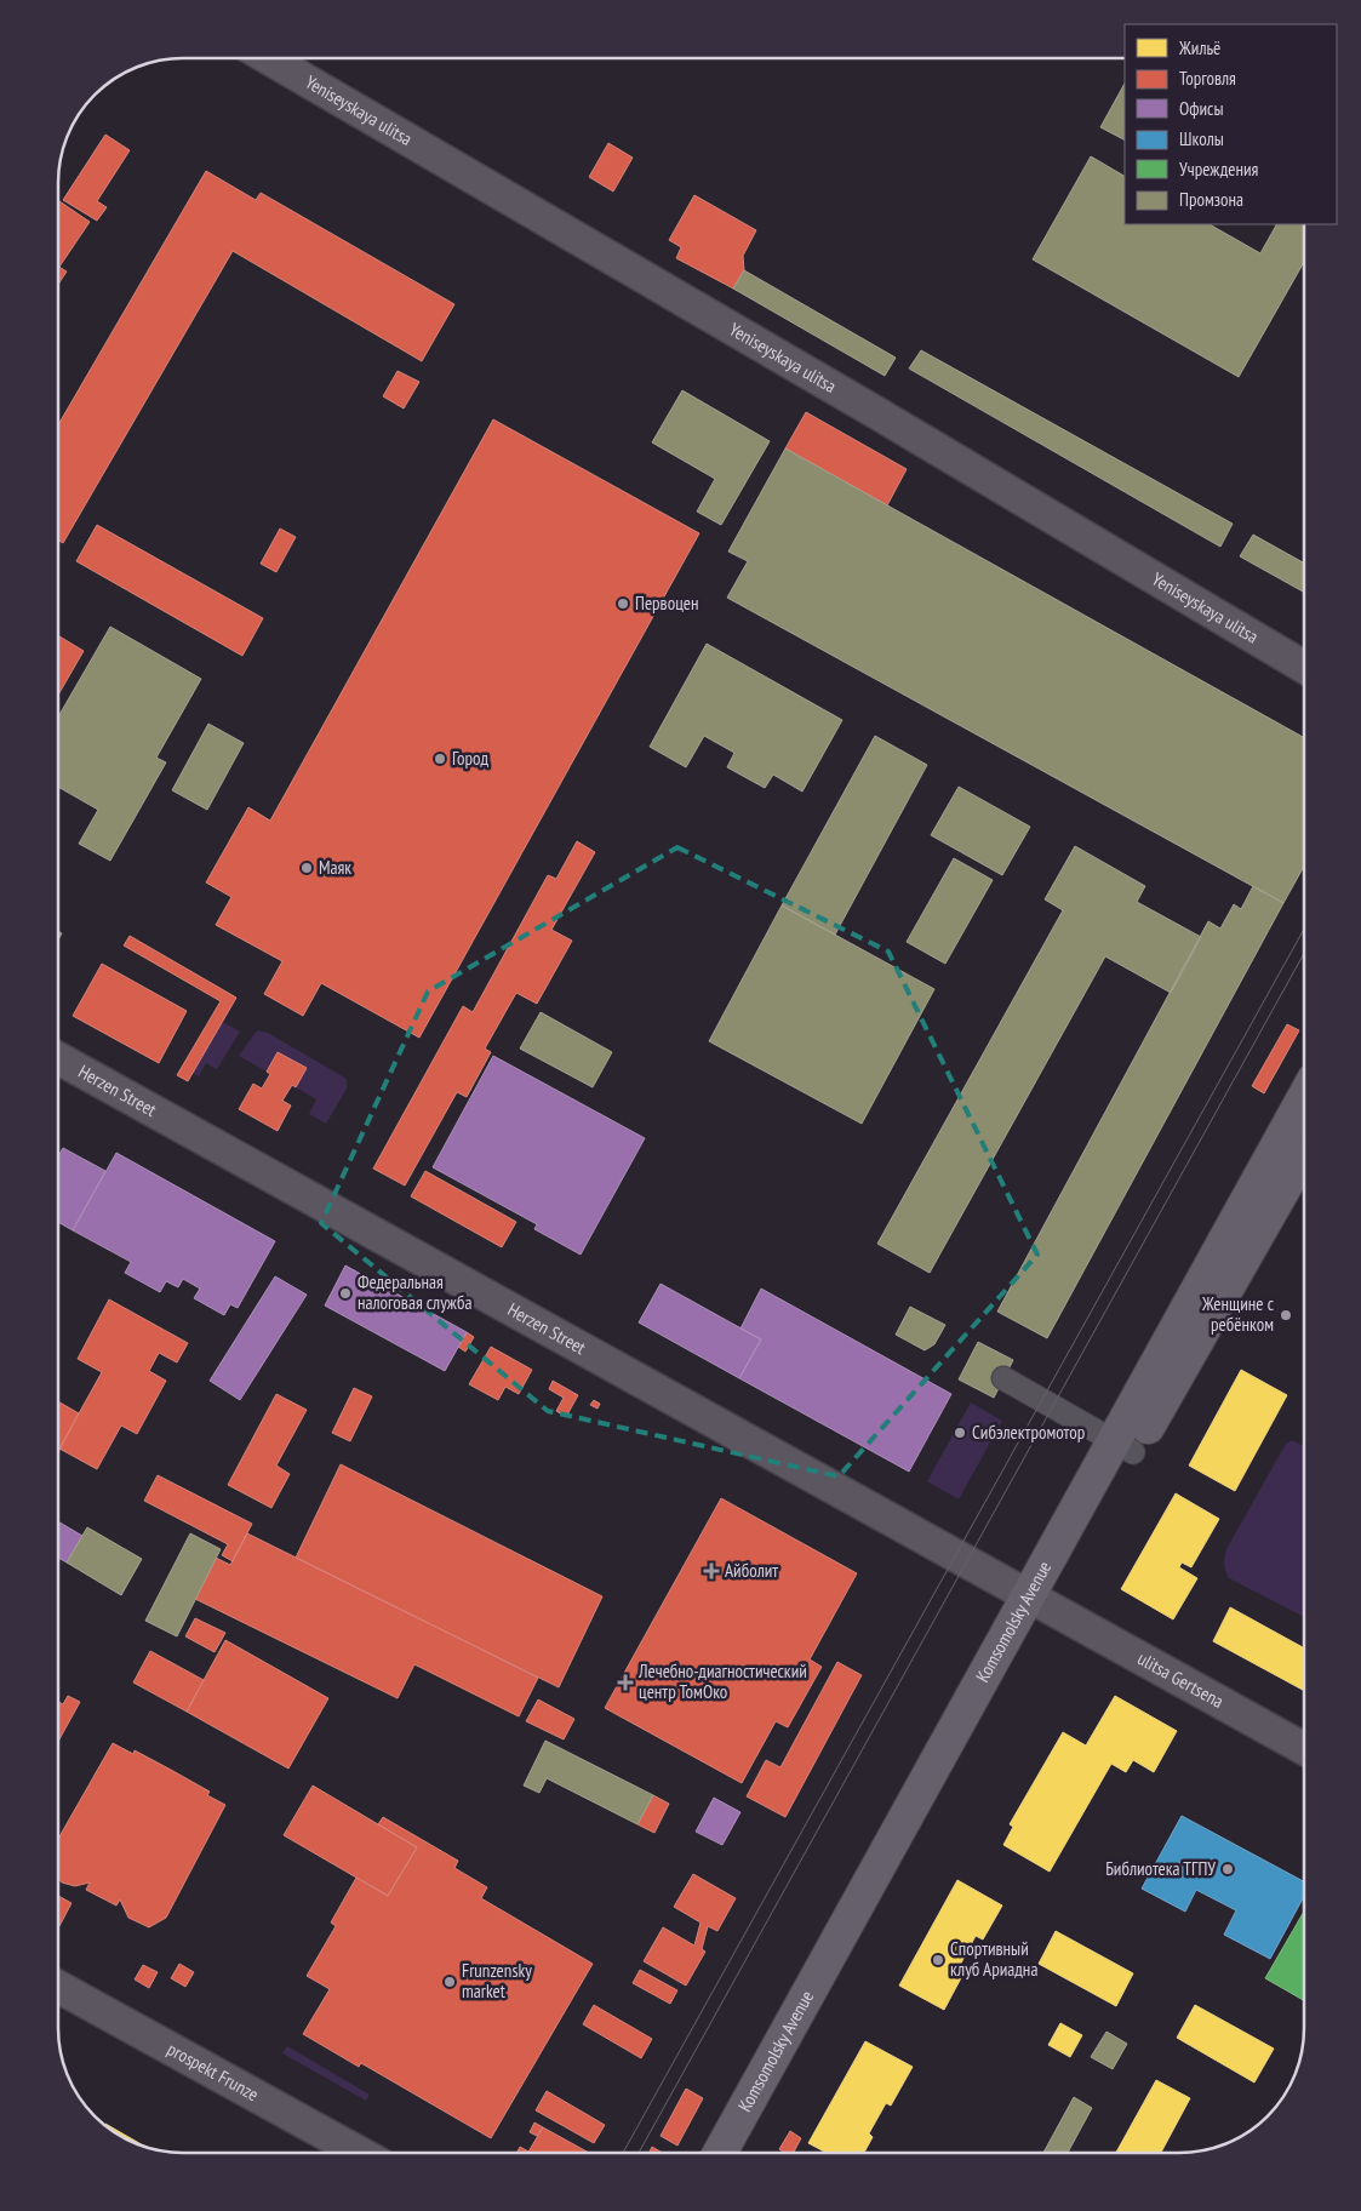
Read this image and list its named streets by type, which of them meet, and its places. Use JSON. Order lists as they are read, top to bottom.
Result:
{
  "streets": {
    "main road": ["Komsomolsky Avenue"],
    "street": [
      "Yeniseyskaya ulitsa",
      "Herzen Street",
      "ulitsa Gertsena",
      "prospekt Frunze"
    ]
  },
  "crossings": [
    ["Herzen Street", "Komsomolsky Avenue"],
    ["Herzen Street", "ulitsa Gertsena"],
    ["Komsomolsky Avenue", "ulitsa Gertsena"]
  ],
  "places": {
    "other": [
      "Первоцен",
      "Город",
      "Маяк",
      "Федеральная налоговая служба",
      "Женщине с ребёнком",
      "Сибэлектромотор",
      "Библиотека ТГПУ",
      "Спортивный клуб Ариадна",
      "Frunzensky market"
    ],
    "health": ["Айболит", "Лечебно-диагностический центр ТомОко"]
  },
  "legend": [
    "Жильё",
    "Торговля",
    "Офисы",
    "Школы",
    "Учреждения",
    "Промзона"
  ]
}
